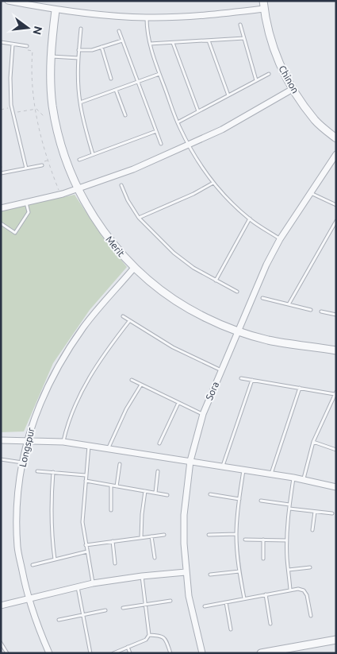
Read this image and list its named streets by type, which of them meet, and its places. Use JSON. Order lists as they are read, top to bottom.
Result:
{
  "streets": {
    "street": [
      "Chinon",
      "Merit",
      "Sora",
      "Longspur"
    ]
  },
  "crossings": [
    ["Merit", "Sora"],
    ["Merit", "Longspur"]
  ],
  "north": "right"
}
